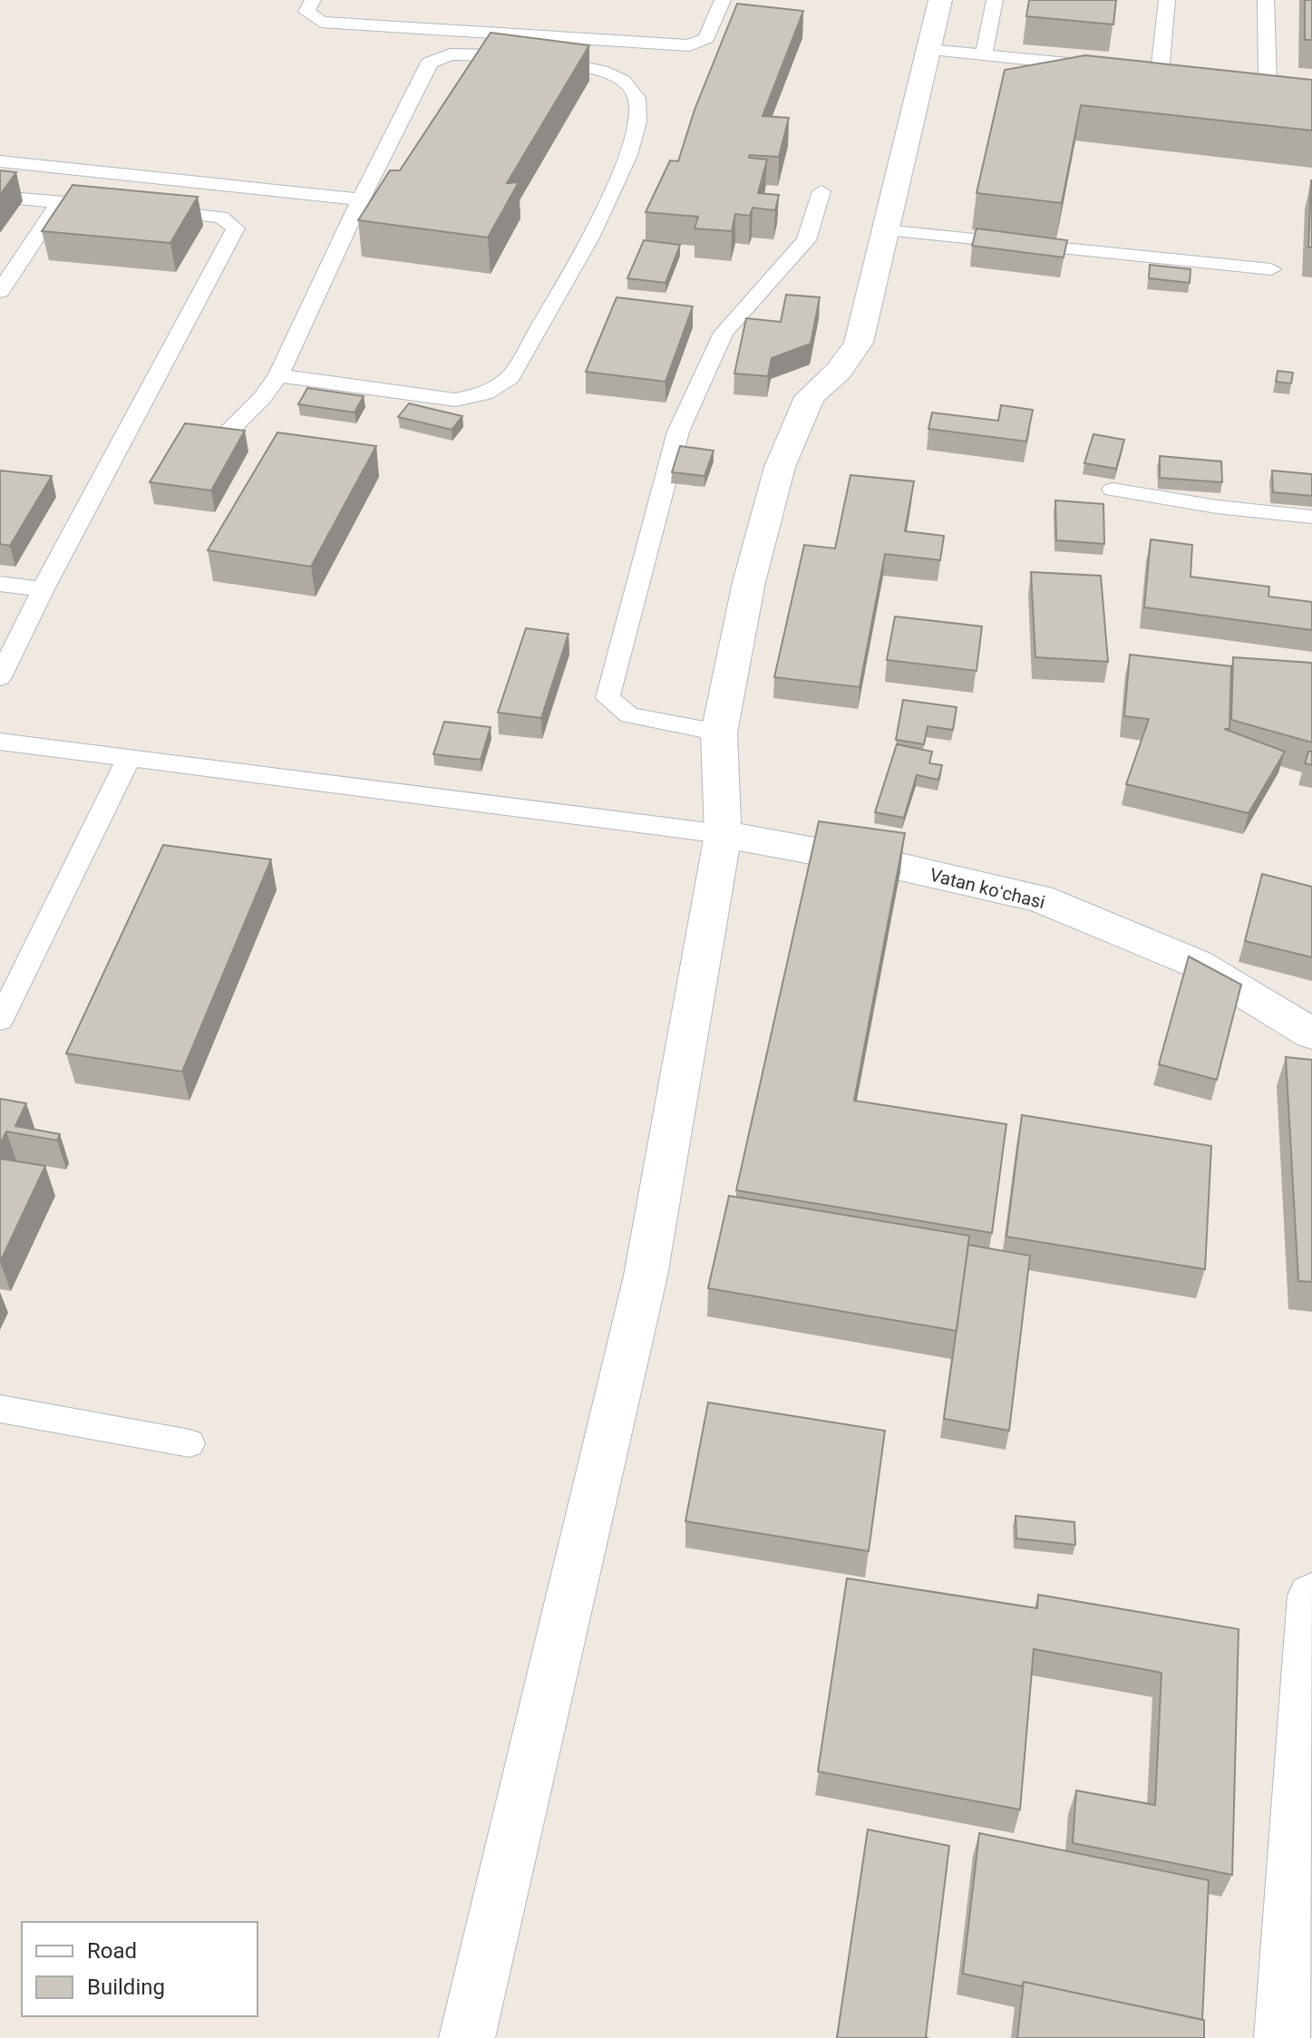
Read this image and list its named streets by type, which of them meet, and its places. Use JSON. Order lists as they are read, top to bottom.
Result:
{
  "streets": {
    "street": ["Vatan koʻchasi"]
  },
  "legend": ["Road", "Building"]
}
